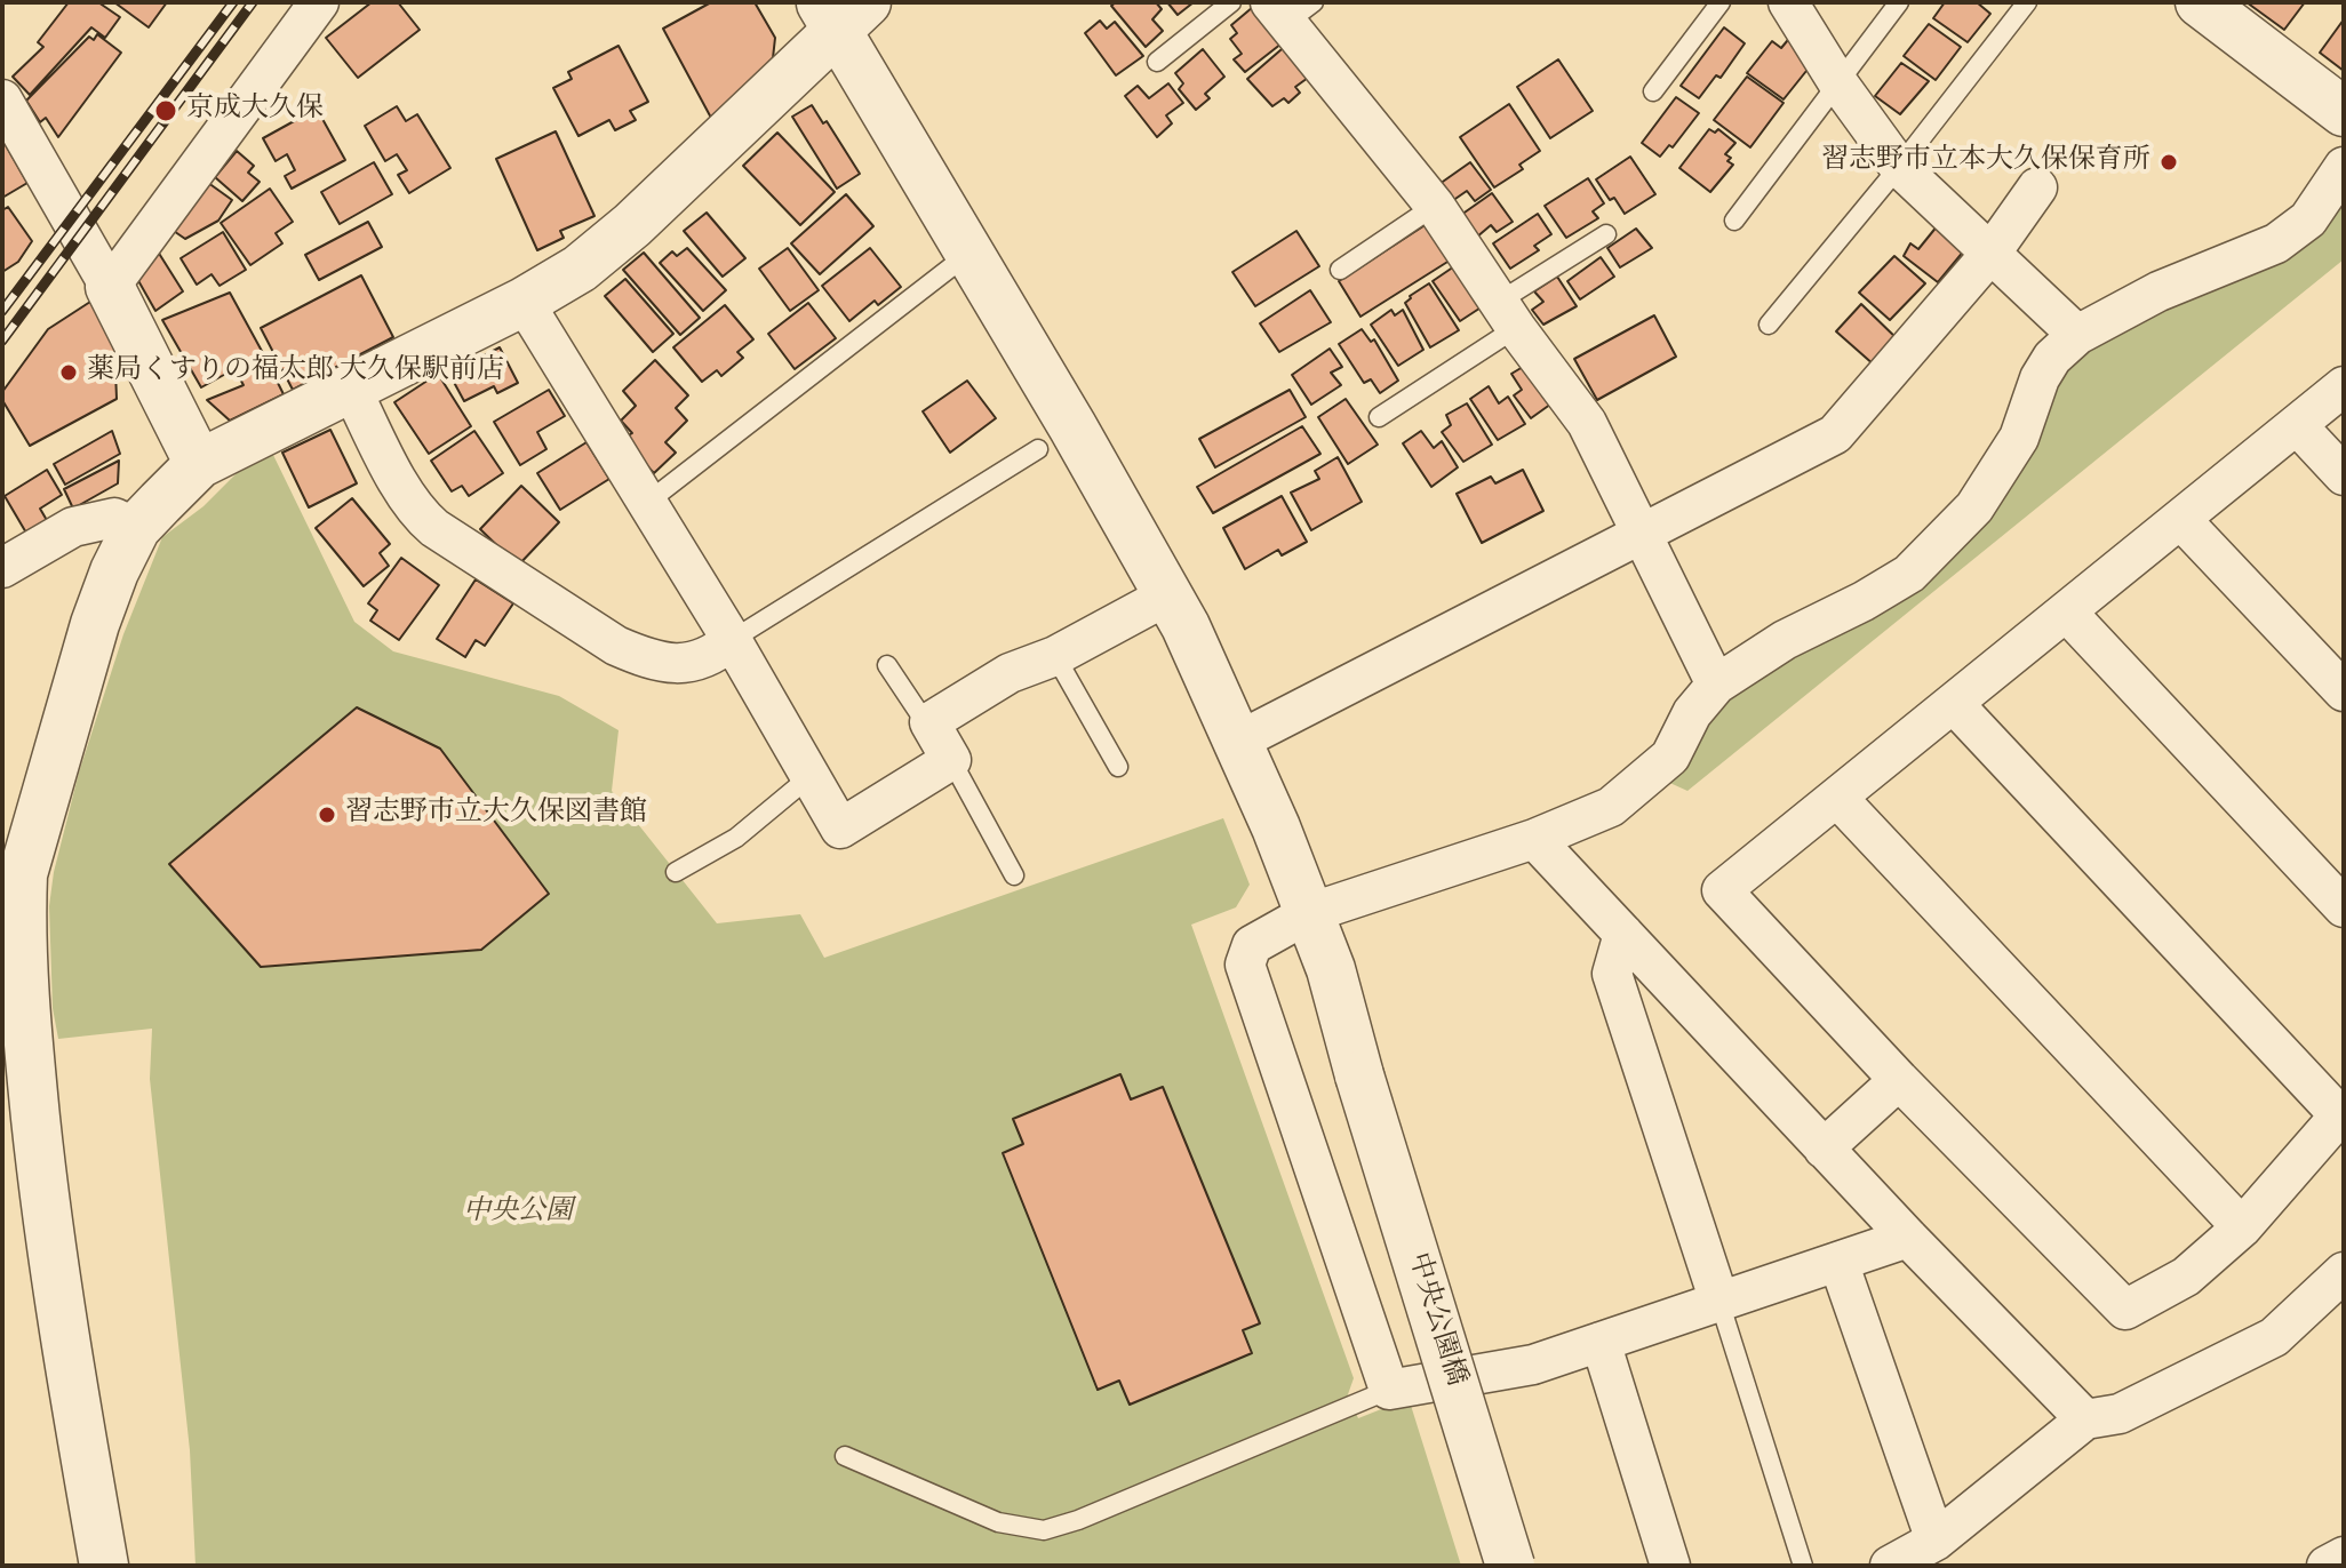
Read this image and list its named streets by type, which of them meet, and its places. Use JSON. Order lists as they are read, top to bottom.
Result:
{
  "streets": {
    "street": ["中央公園橋"]
  },
  "parks": ["中央公園"],
  "places": [
    "京成大久保",
    "習志野市立本大久保保育所",
    "薬局くすりの福太郎 大久保駅前店",
    "習志野市立大久保図書館"
  ]
}
